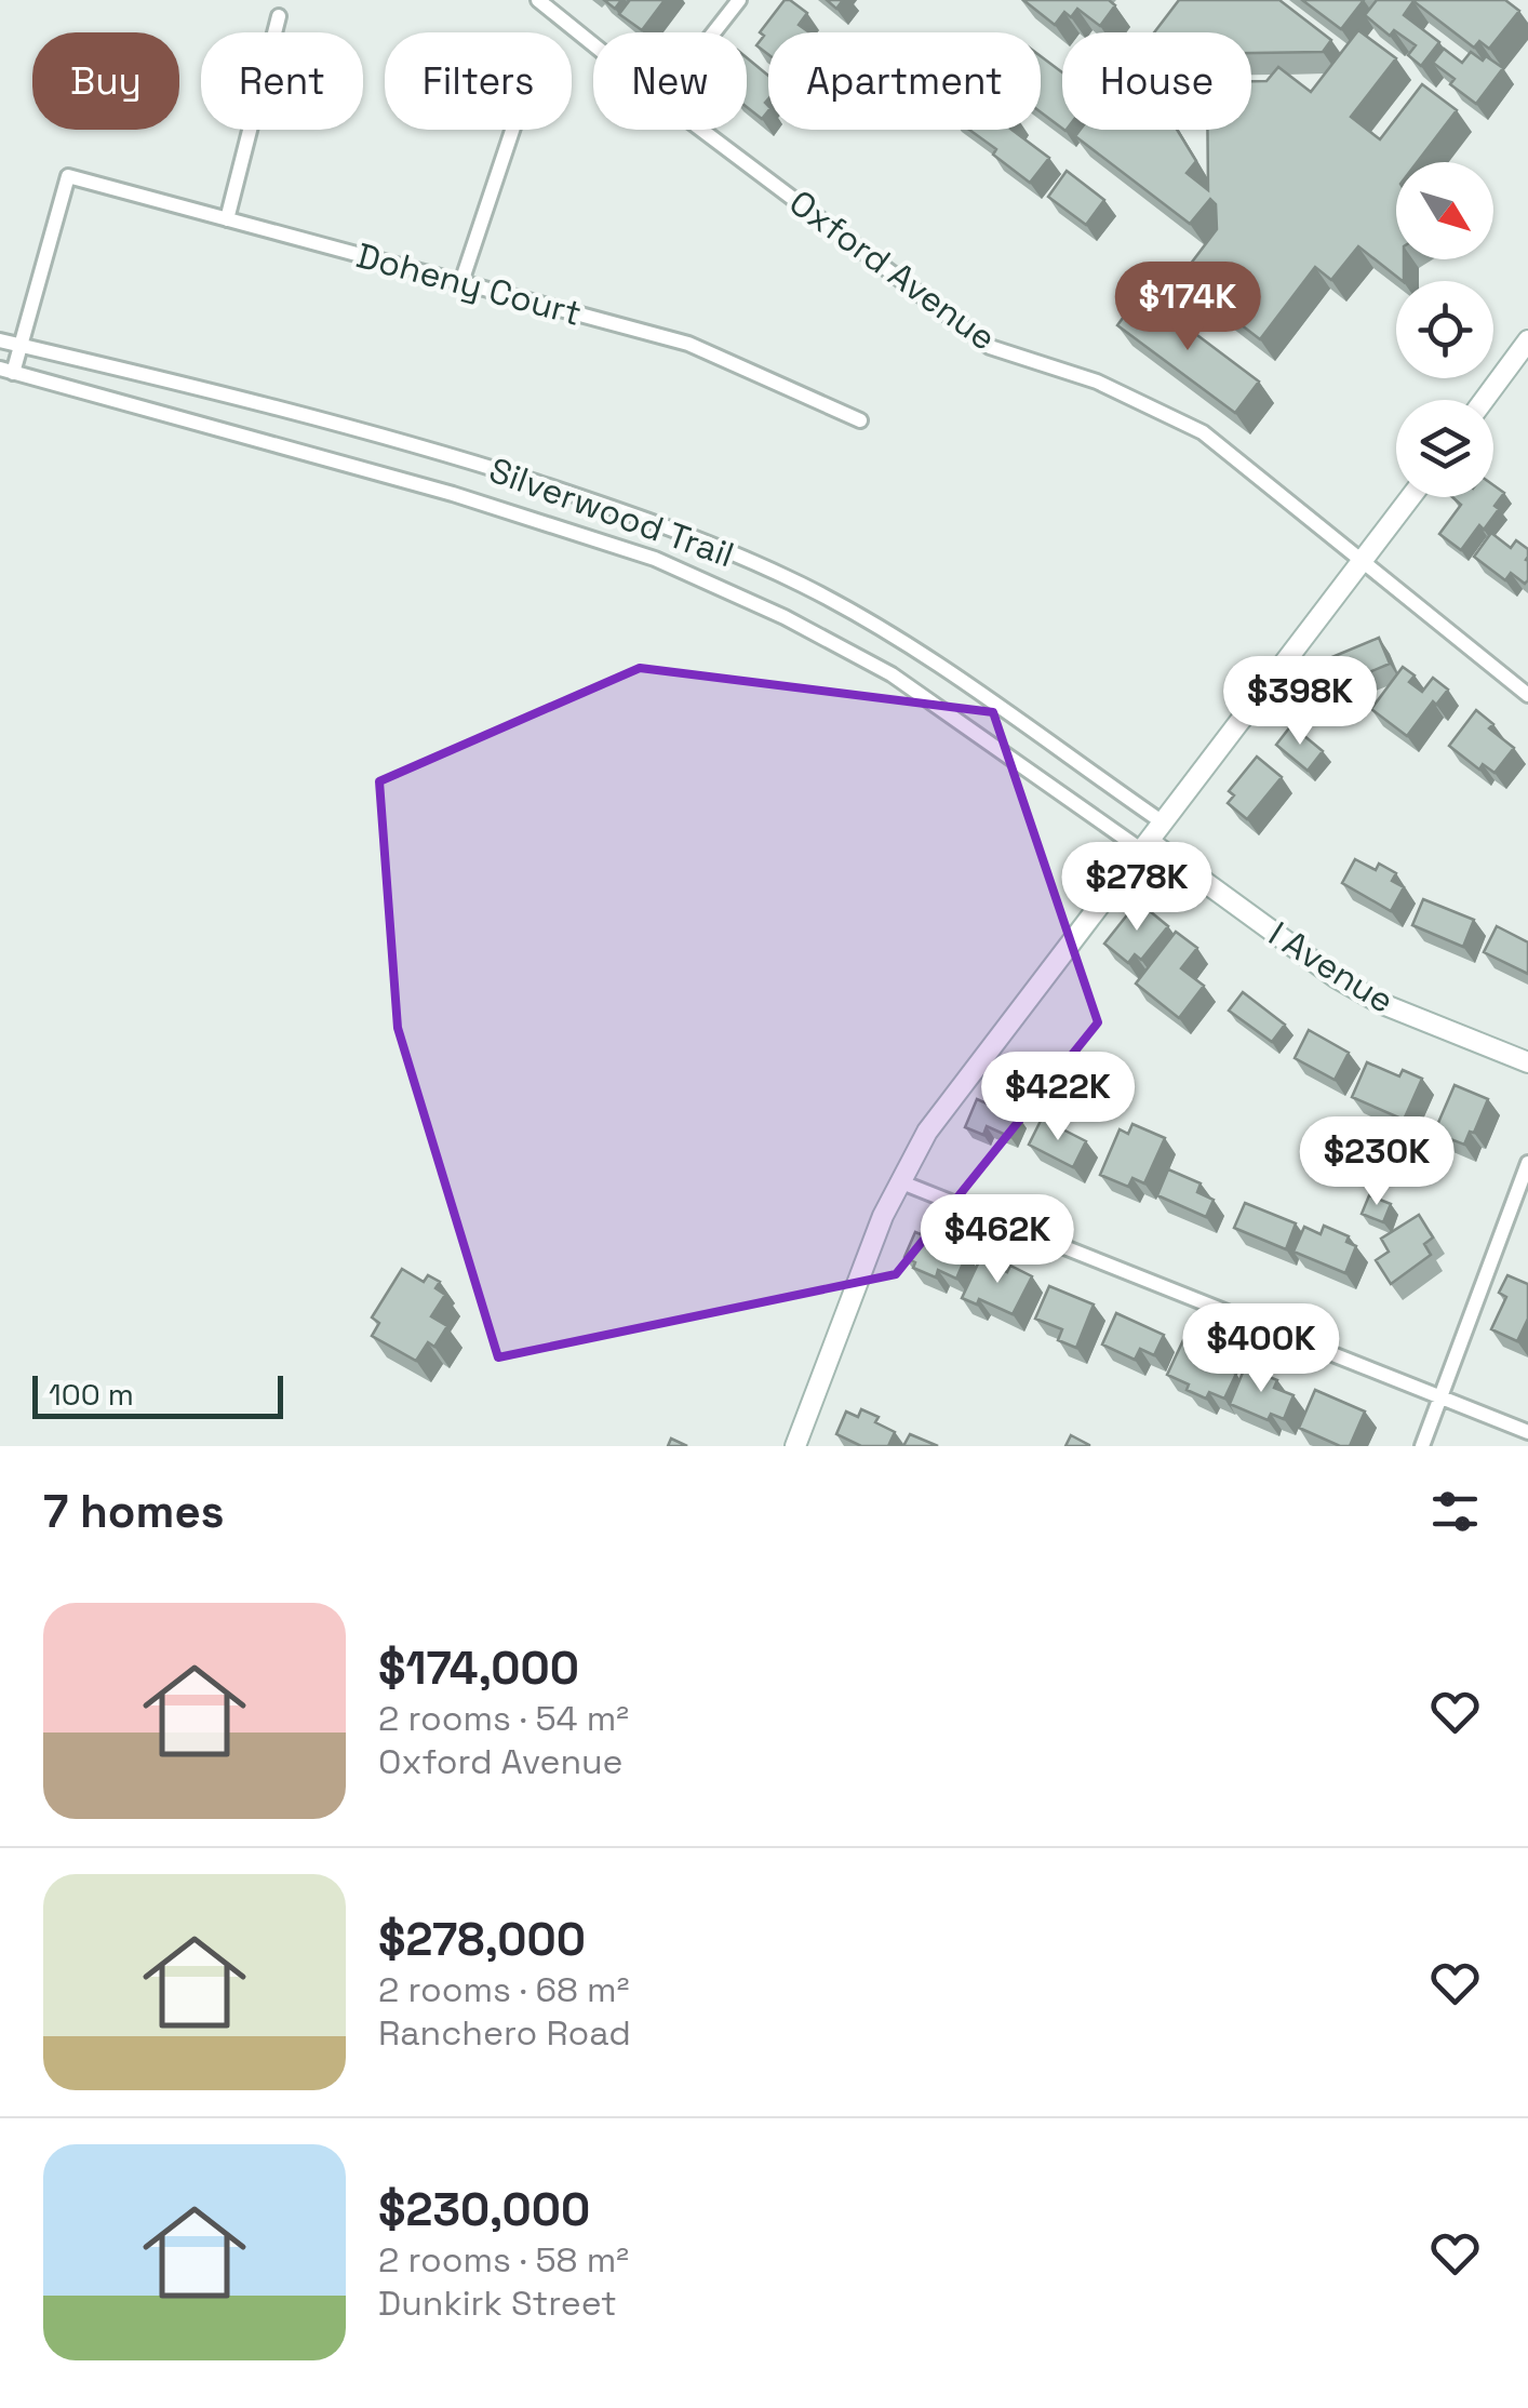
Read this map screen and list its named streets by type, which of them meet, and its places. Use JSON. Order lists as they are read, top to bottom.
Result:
{
  "streets": {
    "main road": ["I Avenue"],
    "street": ["Oxford Avenue", "Doheny Court", "Silverwood Trail"]
  },
  "crossings": [
    ["Doheny Court", "Silverwood Trail"],
    ["Silverwood Trail", "I Avenue"]
  ],
  "scale_bar": "100 m",
  "north": "bottom right",
  "page": {
    "chip": [
      "Buy",
      "Rent",
      "Filters",
      "New",
      "Apartment",
      "House"
    ],
    "price": [
      "$174K",
      "$398K",
      "$278K",
      "$422K",
      "$230K",
      "$462K",
      "$400K"
    ],
    "scale": "100 m",
    "heading": "7 homes",
    "list": [
      {
        "name": "$174,000",
        "note": "2 rooms · 54 m² · Oxford Avenue"
      },
      {
        "name": "$278,000",
        "note": "2 rooms · 68 m² · Ranchero Road"
      },
      {
        "name": "$230,000",
        "note": "2 rooms · 58 m² · Dunkirk Street"
      }
    ]
  }
}
